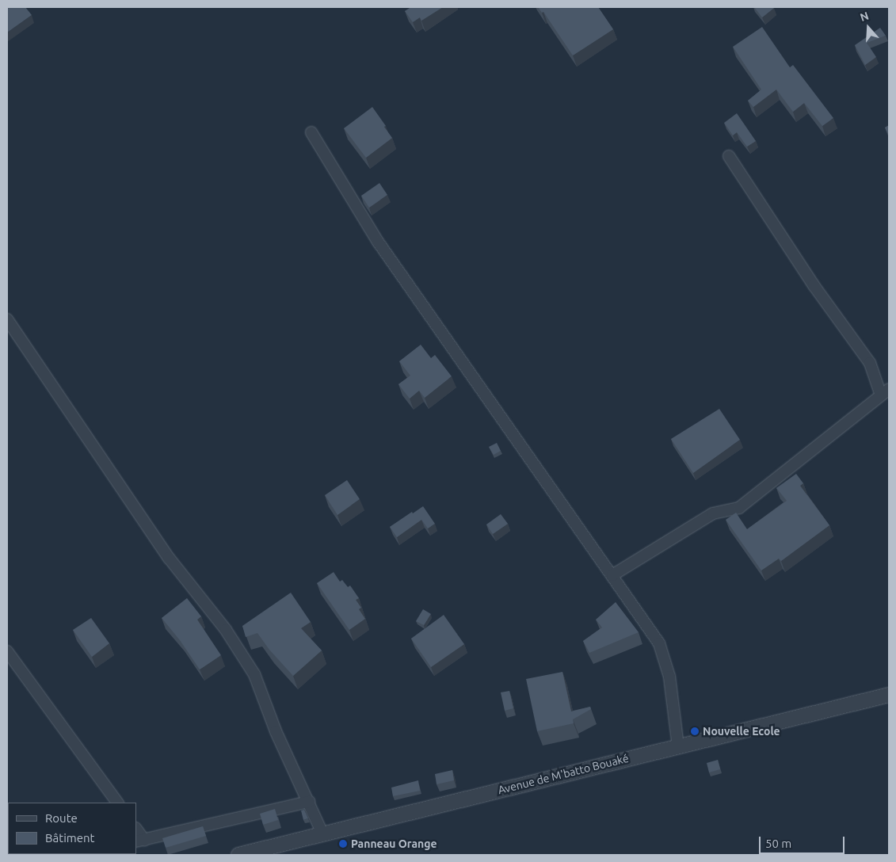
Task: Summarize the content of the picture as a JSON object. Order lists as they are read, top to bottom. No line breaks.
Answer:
{"streets":{"street":["Avenue de M'batto Bouaké"]},"places":["Nouvelle Ecole","Panneau Orange"],"legend":["Route","Bâtiment"],"scale_bar":"50 m","north":"top"}
